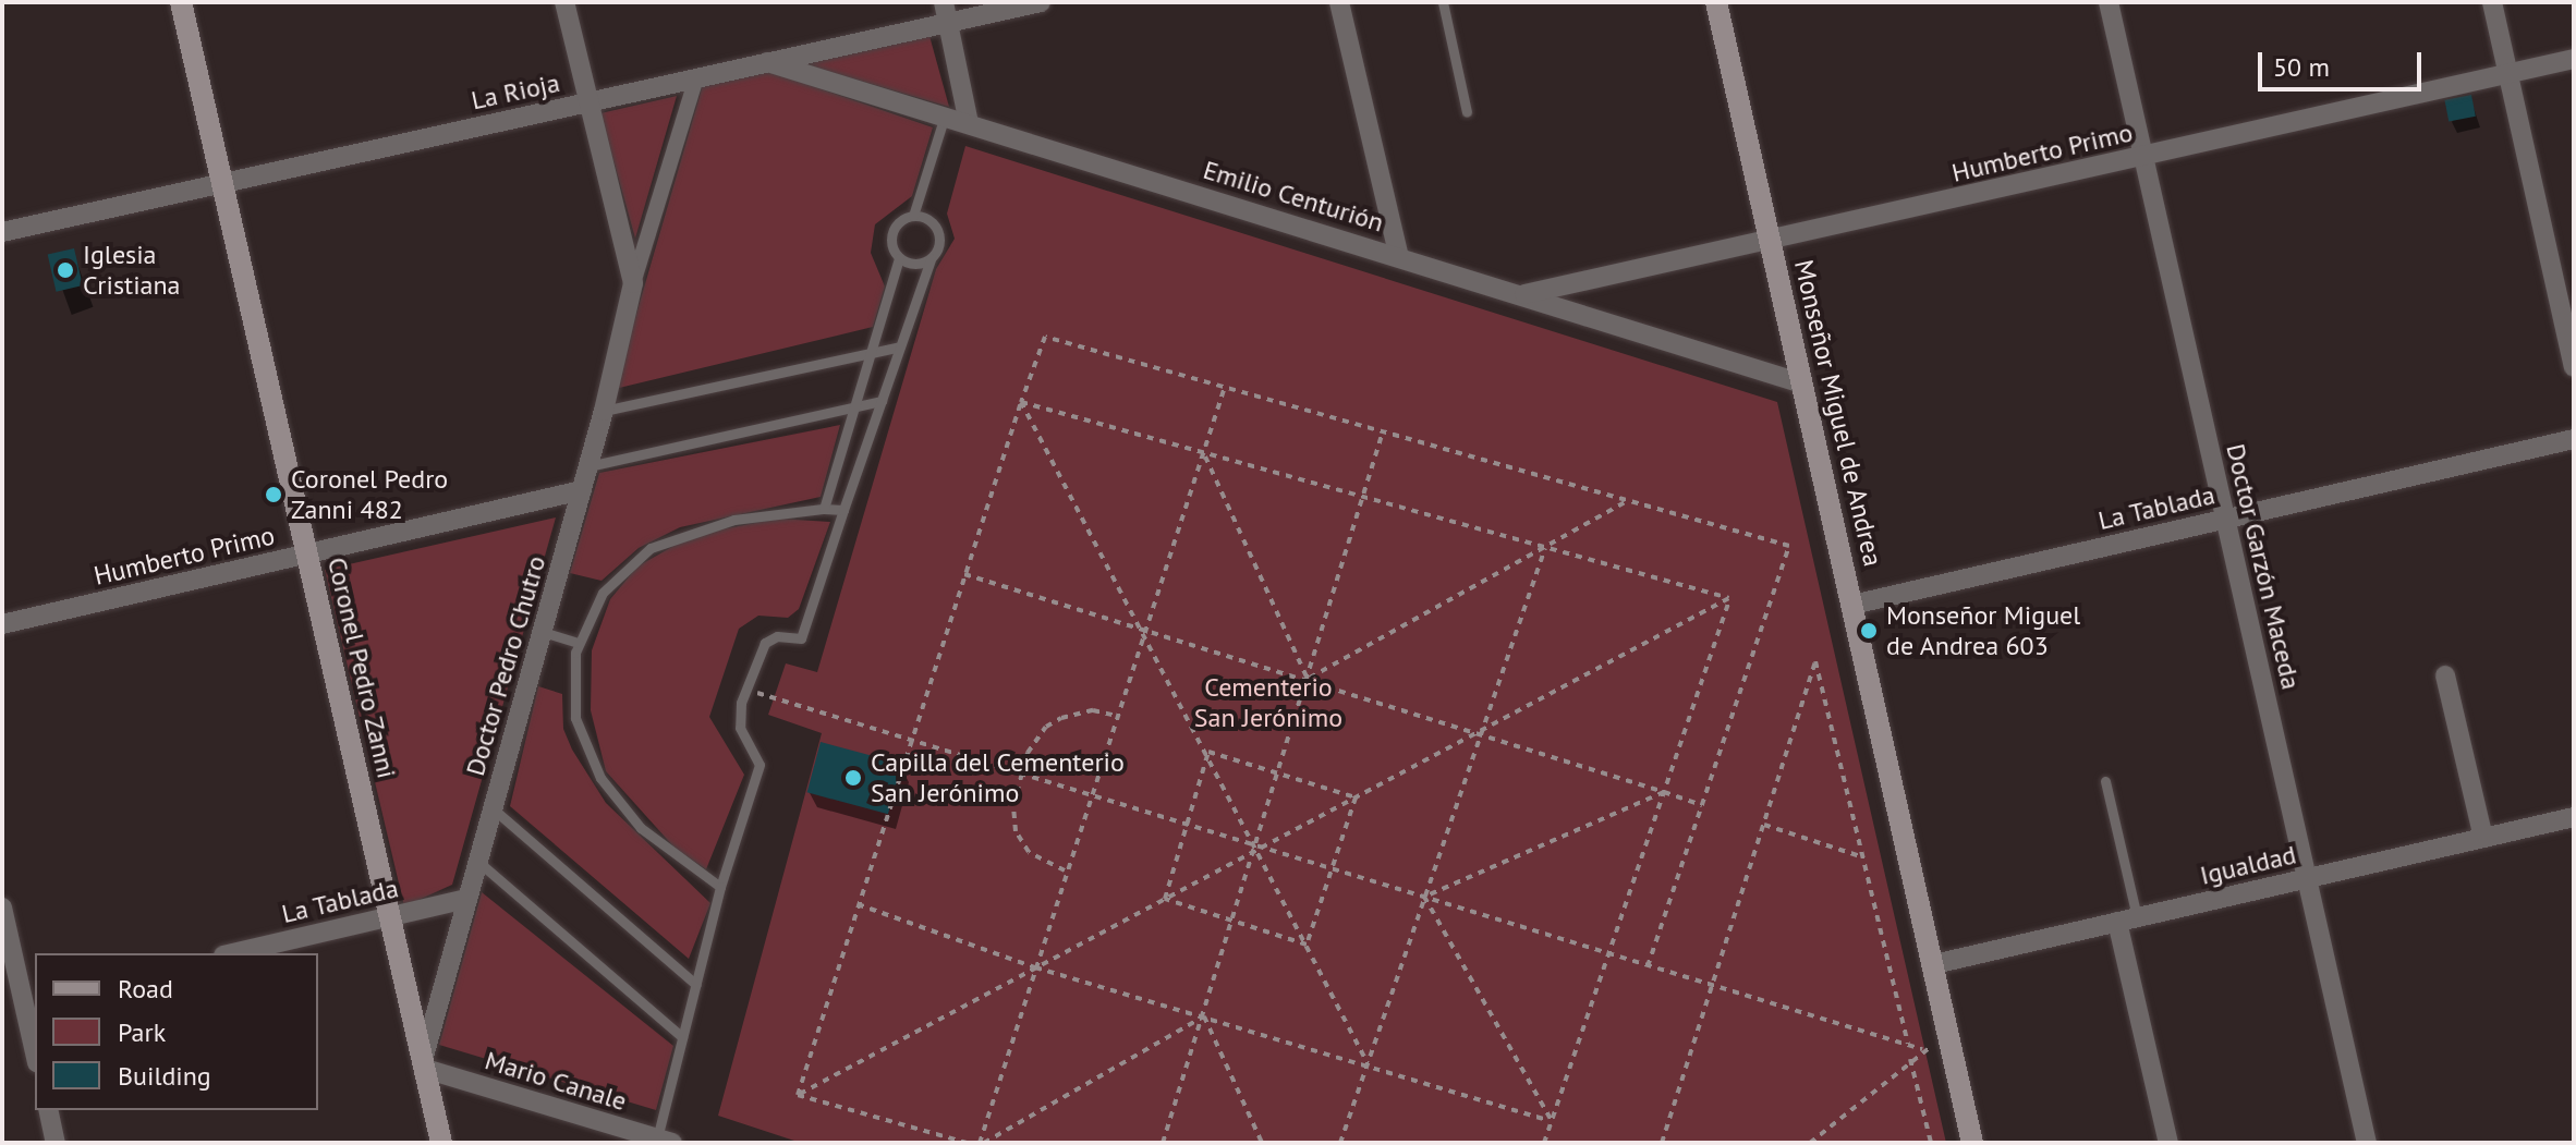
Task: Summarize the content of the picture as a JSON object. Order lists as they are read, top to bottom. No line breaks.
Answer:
{"streets":{"main road":["Monseñor Miguel de Andrea","Coronel Pedro Zanni"],"street":["La Rioja","Humberto Primo","Emilio Centurión","La Tablada","Doctor Garzón Maceda","Doctor Pedro Chutro","Igualdad","Mario Canale"]},"crossings":[["La Rioja","Emilio Centurión"],["La Rioja","Doctor Pedro Chutro"],["La Rioja","Coronel Pedro Zanni"],["Humberto Primo","Emilio Centurión"],["Humberto Primo","Monseñor Miguel de Andrea"],["Humberto Primo","Doctor Garzón Maceda"],["Humberto Primo","Doctor Pedro Chutro"],["Humberto Primo","Coronel Pedro Zanni"],["Emilio Centurión","Monseñor Miguel de Andrea"],["Monseñor Miguel de Andrea","La Tablada"],["Monseñor Miguel de Andrea","Igualdad"],["La Tablada","Doctor Garzón Maceda"],["La Tablada","Doctor Pedro Chutro"],["La Tablada","Coronel Pedro Zanni"],["Doctor Garzón Maceda","Igualdad"],["Doctor Pedro Chutro","Coronel Pedro Zanni"],["Doctor Pedro Chutro","Mario Canale"],["Coronel Pedro Zanni","Mario Canale"]],"parks":["Cementerio San Jerónimo"],"places":["Iglesia Cristiana","Coronel Pedro Zanni 482","Monseñor Miguel de Andrea 603","Capilla del Cementerio San Jerónimo"],"legend":["Road","Park","Building"],"scale_bar":"50 m"}
